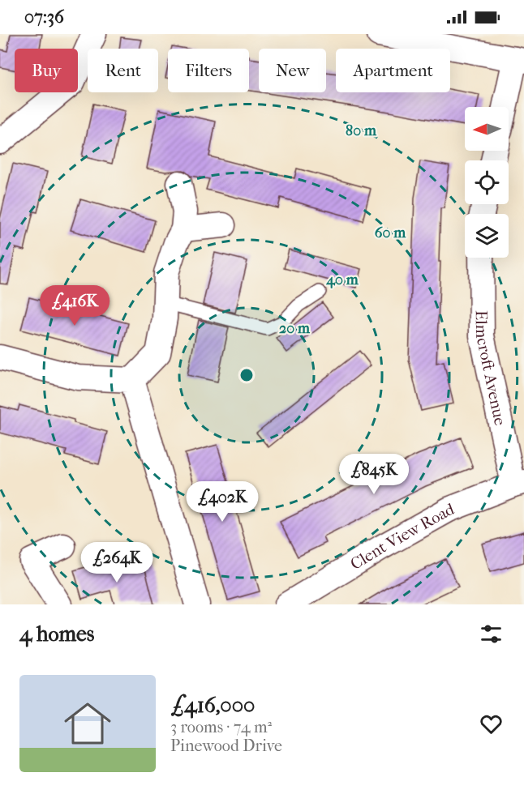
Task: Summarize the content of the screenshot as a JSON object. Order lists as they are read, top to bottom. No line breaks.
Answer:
{"streets":{"street":["Elmcroft Avenue","Clent View Road"]},"crossings":[["Elmcroft Avenue","Clent View Road"]],"north":"left","page":{"status":"07:36","chip":["Buy","Rent","Filters","New","Apartment"],"price":["£416K","£845K","£402K","£264K"],"heading":"4 homes","list":[{"name":"£416,000","note":"3 rooms · 74 m² · Pinewood Drive"}]},"rings":["80 m","60 m","40 m","20 m"]}
